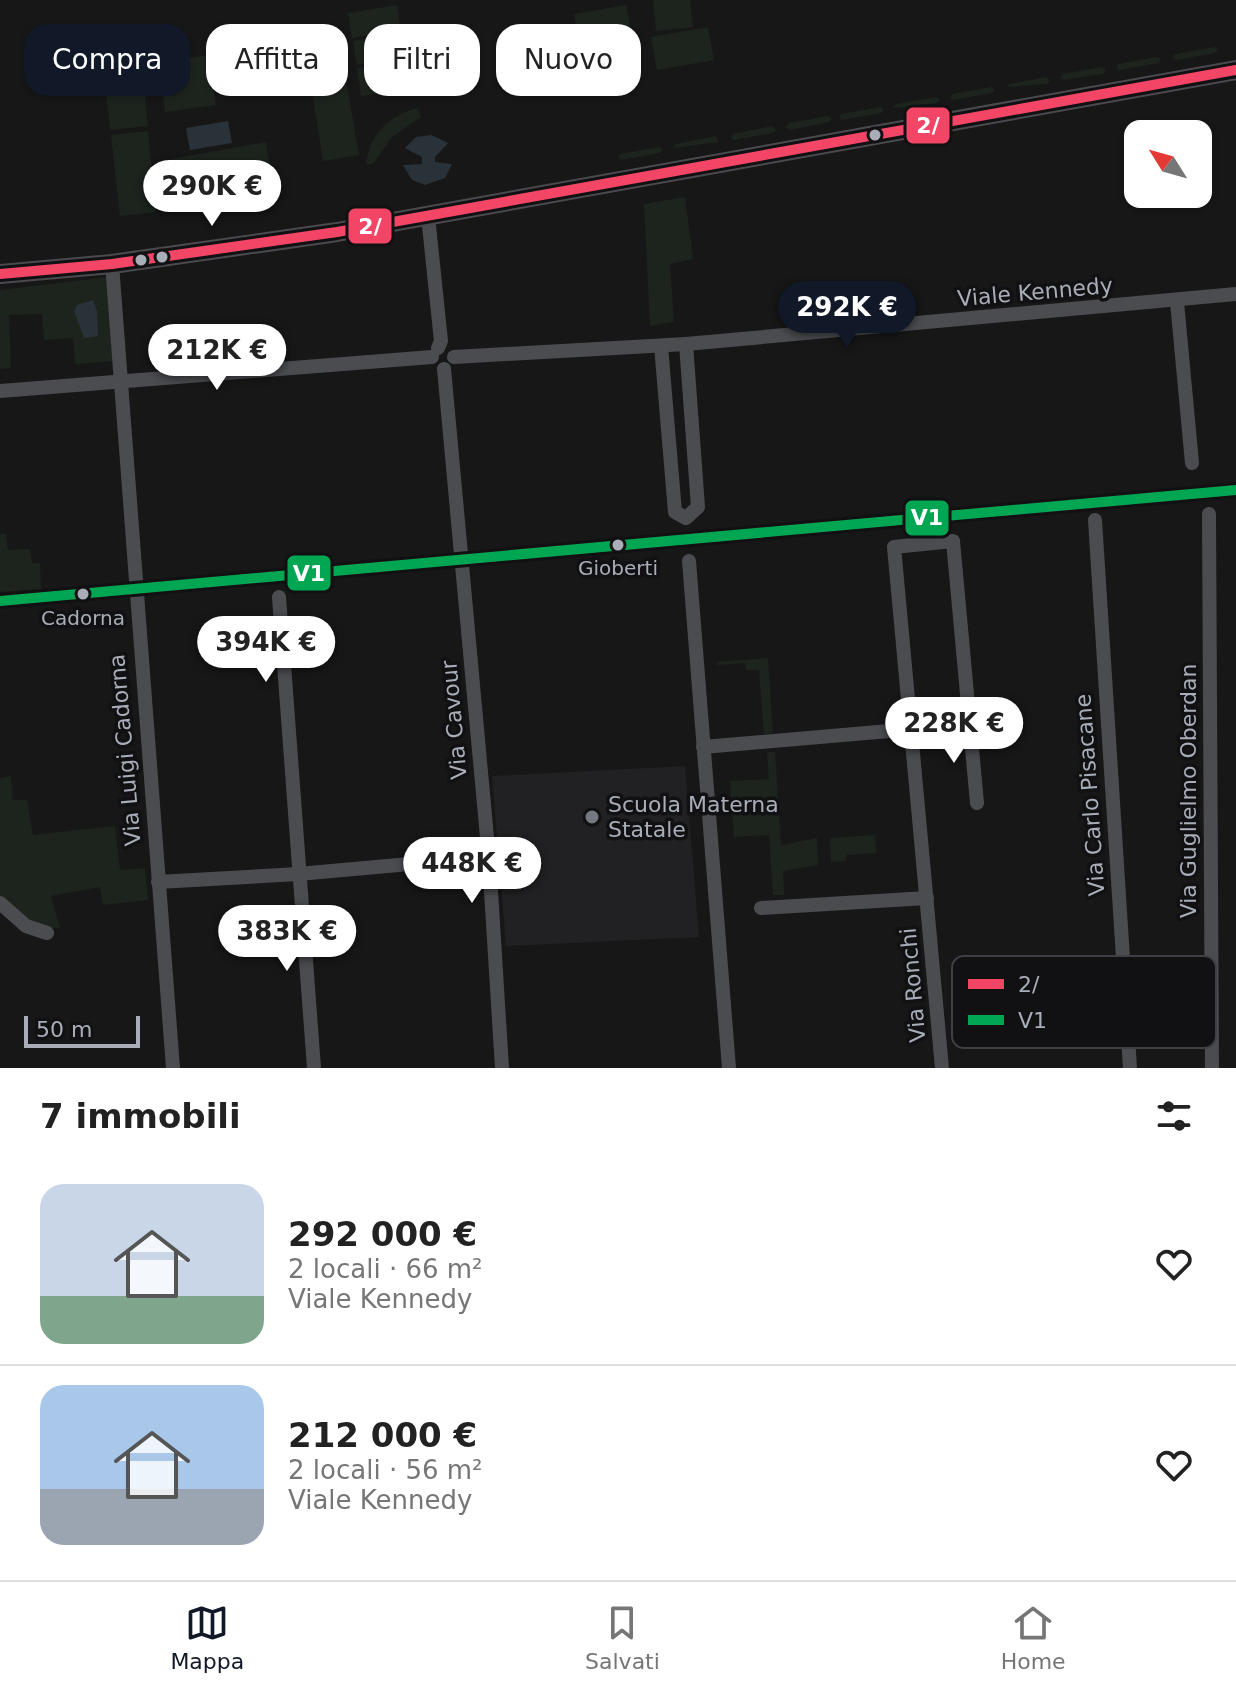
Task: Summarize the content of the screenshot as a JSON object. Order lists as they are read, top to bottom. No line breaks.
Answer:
{"streets":{"street":["Viale Kennedy","Via Cavour","Via Luigi Cadorna","Via Guglielmo Oberdan","Via Carlo Pisacane","Via Ronchi"]},"crossings":[["Viale Kennedy","Via Cavour"]],"places":["Gioberti","Cadorna","Scuola Materna Statale"],"lines":["transit line 2/","transit line V1"],"legend":["2/","V1"],"scale_bar":"50 m","north":"top left","page":{"chip":["Compra","Affitta","Filtri","Nuovo"],"price":["290K €","292K €","212K €","394K €","228K €","448K €","383K €"],"scale":"50 m","heading":"7 immobili","list":[{"name":"292 000 €","note":"2 locali · 66 m² · Viale Kennedy"},{"name":"212 000 €","note":"2 locali · 56 m² · Viale Kennedy"}],"tabs":["Mappa","Salvati","Home"]}}
